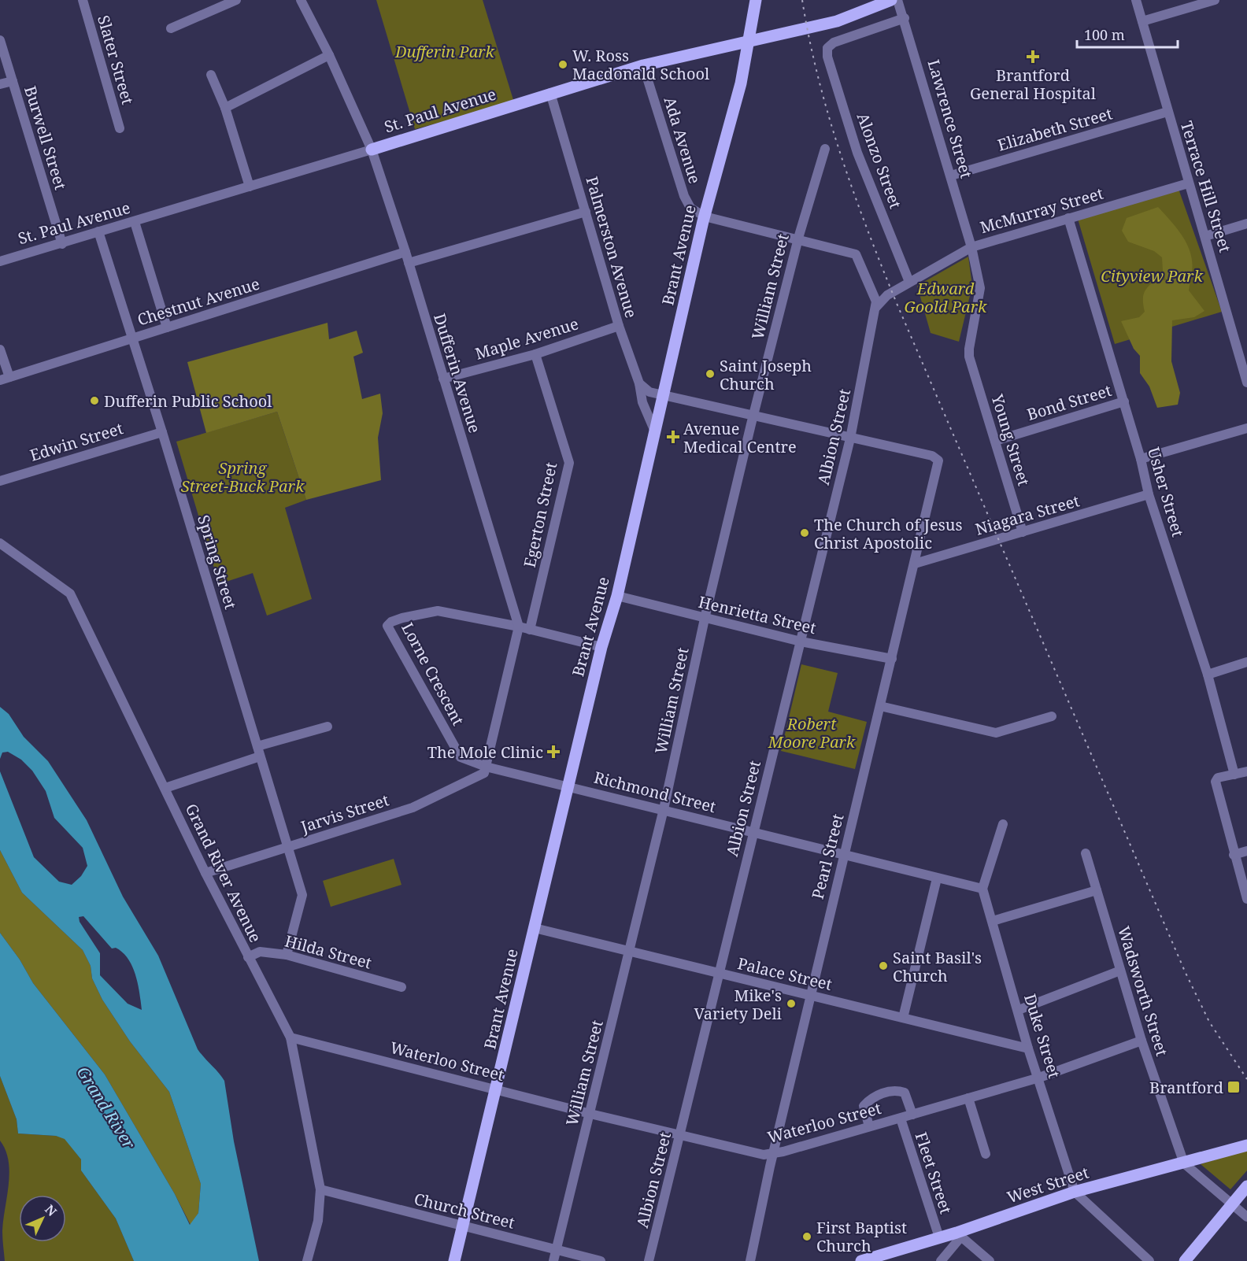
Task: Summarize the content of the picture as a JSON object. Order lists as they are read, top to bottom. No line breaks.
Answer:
{"streets":{"main road":["St. Paul Avenue","Brant Avenue","West Street"],"street":["Slater Street","Lawrence Street","Elizabeth Street","Burwell Street","Ada Avenue","Alonzo Street","Terrace Hill Street","McMurray Street","Palmerston Avenue","William Street","Chestnut Avenue","Maple Avenue","Dufferin Avenue","Bond Street","Albion Street","Young Street","Edwin Street","Usher Street","Egerton Street","Niagara Street","Spring Street","Henrietta Street","Lorne Crescent","Richmond Street","Jarvis Street","Pearl Street","Grand River Avenue","Hilda Street","Palace Street","Wadsworth Street","Duke Street","Waterloo Street","Fleet Street","Church Street"]},"crossings":[["St. Paul Avenue","Burwell Street"],["St. Paul Avenue","Ada Avenue"],["St. Paul Avenue","Palmerston Avenue"],["St. Paul Avenue","Brant Avenue"],["St. Paul Avenue","Dufferin Avenue"],["St. Paul Avenue","Spring Street"],["Lawrence Street","Elizabeth Street"],["Lawrence Street","Alonzo Street"],["Lawrence Street","McMurray Street"],["Lawrence Street","Young Street"],["Elizabeth Street","Terrace Hill Street"],["Ada Avenue","Brant Avenue"],["Alonzo Street","McMurray Street"],["Terrace Hill Street","McMurray Street"],["McMurray Street","Albion Street"],["McMurray Street","Young Street"],["McMurray Street","Usher Street"],["Palmerston Avenue","Brant Avenue"],["Palmerston Avenue","Maple Avenue"],["Brant Avenue","Henrietta Street"],["Brant Avenue","Lorne Crescent"],["Brant Avenue","Richmond Street"],["Brant Avenue","Palace Street"],["Brant Avenue","Waterloo Street"],["Brant Avenue","Church Street"],["William Street","Albion Street"],["William Street","Henrietta Street"],["William Street","Richmond Street"],["William Street","Palace Street"],["William Street","Waterloo Street"],["William Street","Church Street"],["Chestnut Avenue","Dufferin Avenue"],["Chestnut Avenue","Spring Street"],["Maple Avenue","Dufferin Avenue"],["Maple Avenue","Egerton Street"],["Dufferin Avenue","Lorne Crescent"],["Bond Street","Young Street"],["Bond Street","Usher Street"],["Albion Street","Henrietta Street"],["Albion Street","Richmond Street"],["Albion Street","Pearl Street"],["Albion Street","Palace Street"],["Albion Street","Waterloo Street"],["Young Street","Niagara Street"],["Edwin Street","Spring Street"],["Usher Street","Niagara Street"],["Egerton Street","Lorne Crescent"],["Niagara Street","Pearl Street"],["Spring Street","Jarvis Street"],["Spring Street","Hilda Street"],["Henrietta Street","Pearl Street"],["Lorne Crescent","Richmond Street"],["Lorne Crescent","Jarvis Street"],["Richmond Street","Pearl Street"],["Richmond Street","Duke Street"],["Jarvis Street","Grand River Avenue"],["Pearl Street","Palace Street"],["Pearl Street","Waterloo Street"],["Grand River Avenue","Hilda Street"],["Grand River Avenue","Waterloo Street"],["Grand River Avenue","Church Street"],["Palace Street","Duke Street"],["Wadsworth Street","Waterloo Street"],["Wadsworth Street","West Street"],["Duke Street","Waterloo Street"],["Duke Street","West Street"],["Waterloo Street","Fleet Street"],["Fleet Street","West Street"]],"water":["Grand River"],"parks":["Dufferin Park","Cityview Park","Edward Goold Park","Spring Street-Buck Park","Robert Moore Park"],"places":{"health":["Brantford General Hospital","Avenue Medical Centre","The Mole Clinic"],"other":["W. Ross Macdonald School","Saint Joseph Church","Dufferin Public School","The Church of Jesus Christ Apostolic","Saint Basil's Church","Mike's Variety Deli","First Baptist Church"],"transit":["Brantford"]},"scale_bar":"100 m","north":"top right"}
